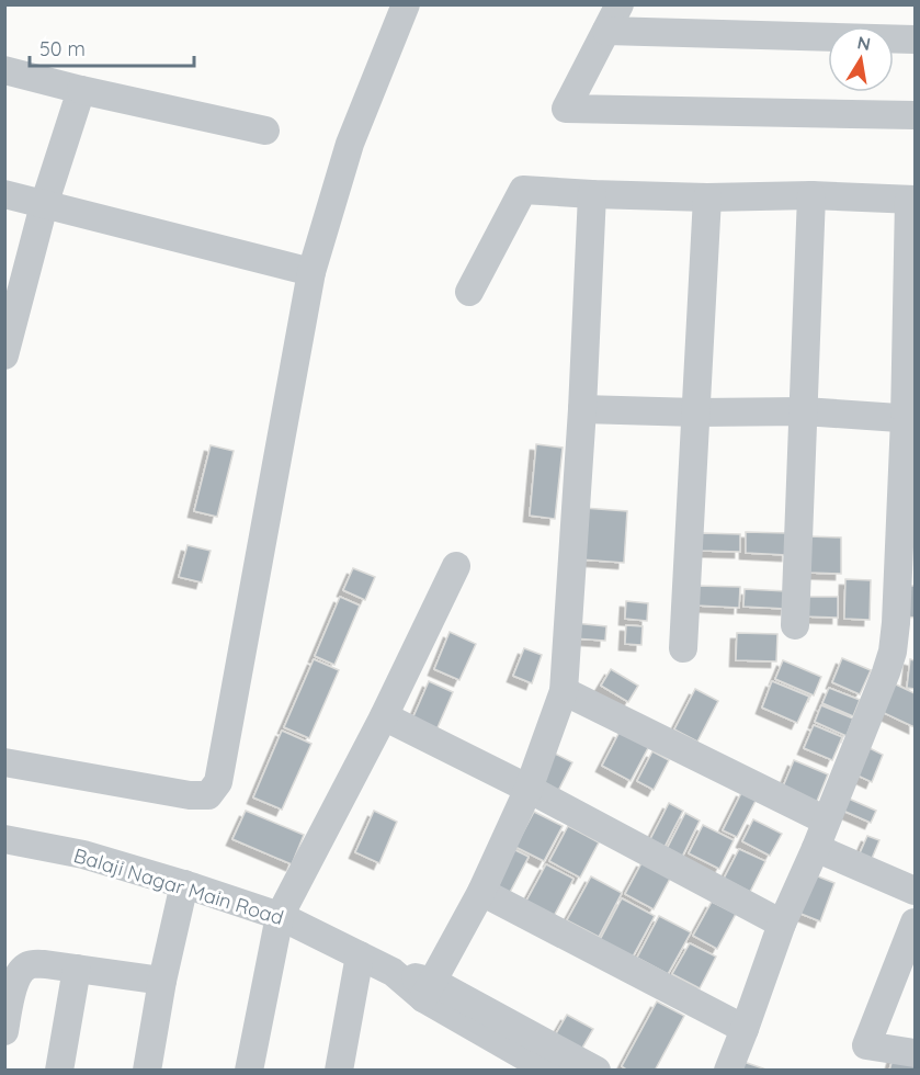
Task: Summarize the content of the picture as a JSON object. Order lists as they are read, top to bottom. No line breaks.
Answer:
{"streets":{"street":["Balaji Nagar Main Road"]},"scale_bar":"50 m","north":"top"}
